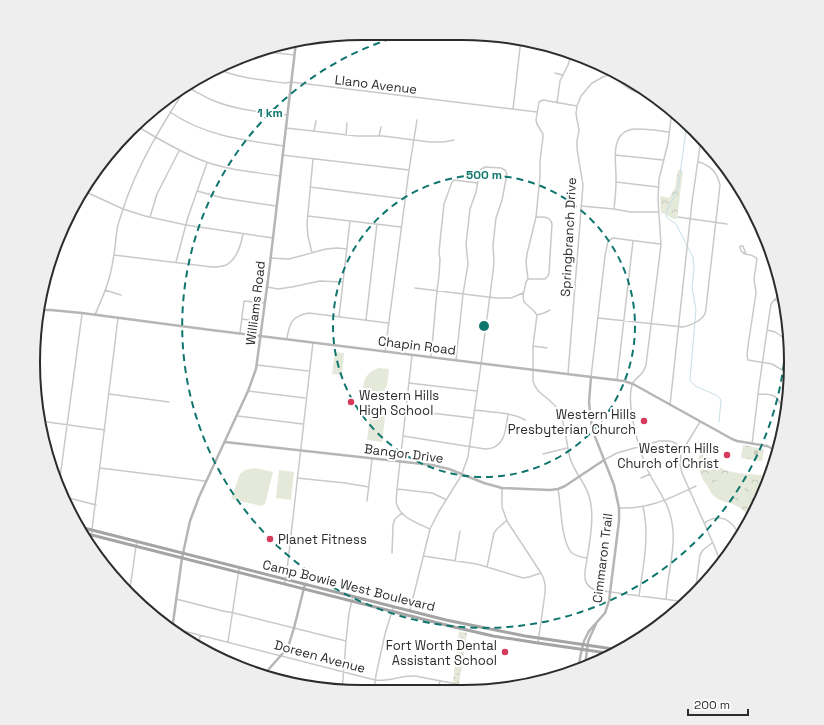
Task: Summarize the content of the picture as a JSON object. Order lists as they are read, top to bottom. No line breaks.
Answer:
{"streets":{"main road":["Camp Bowie West Boulevard"],"street":["Llano Avenue","Springbranch Drive","Williams Road","Chapin Road","Bangor Drive","Cimmaron Trail","Doreen Avenue"]},"crossings":[["Llano Avenue","Williams Road"],["Springbranch Drive","Chapin Road"],["Williams Road","Chapin Road"],["Williams Road","Bangor Drive"],["Williams Road","Camp Bowie West Boulevard"],["Chapin Road","Cimmaron Trail"],["Bangor Drive","Cimmaron Trail"],["Cimmaron Trail","Camp Bowie West Boulevard"]],"places":["Western Hills High School","Western Hills Presbyterian Church","Western Hills Church of Christ","Planet Fitness","Fort Worth Dental Assistant School"],"scale_bar":"200 m","rings":["1 km","500 m"]}
